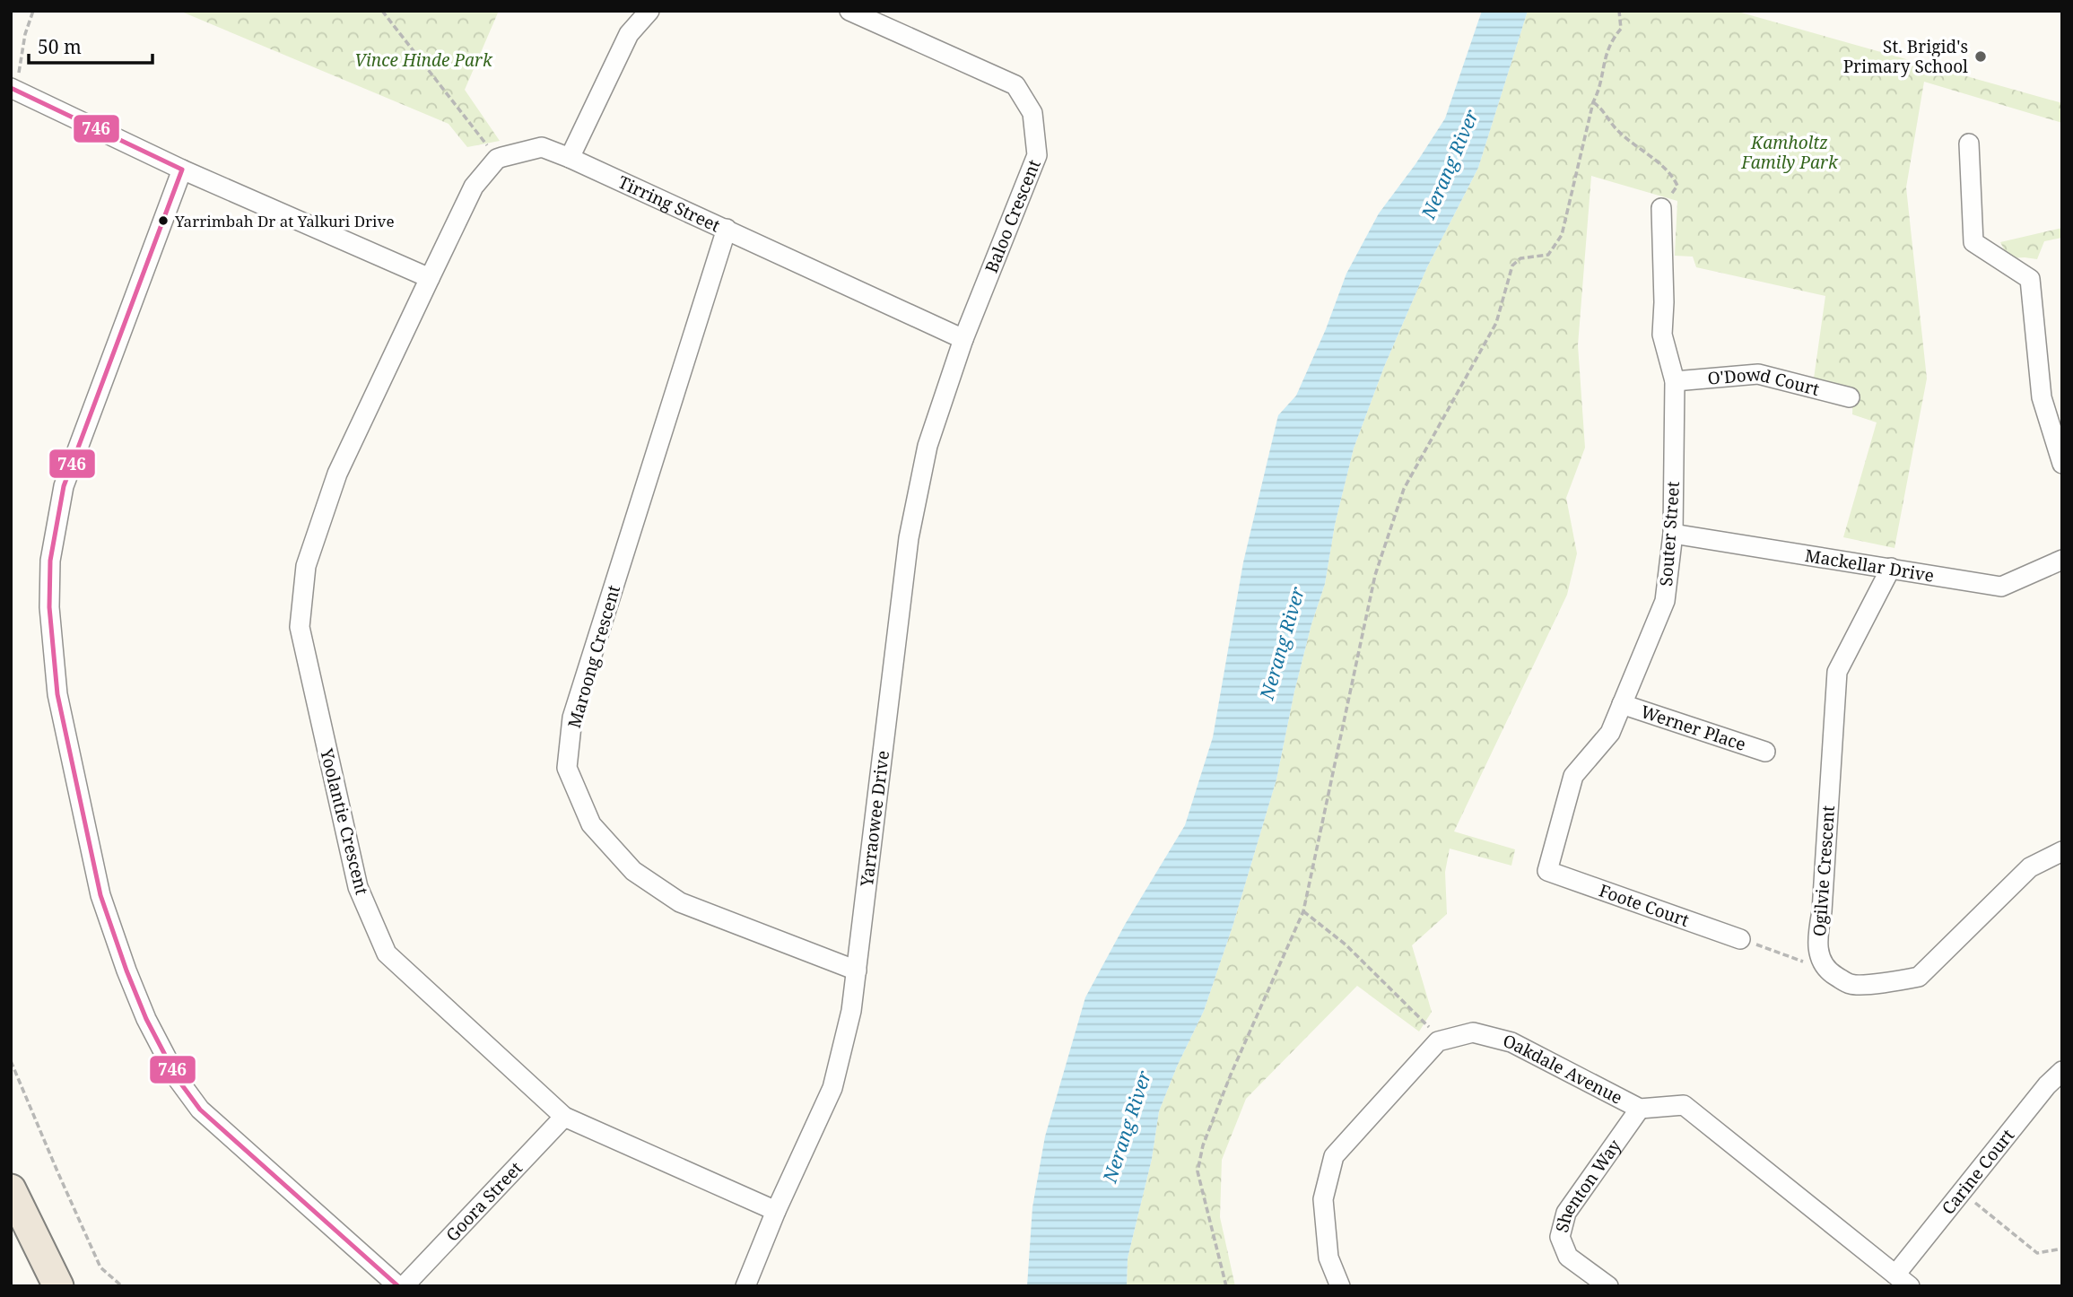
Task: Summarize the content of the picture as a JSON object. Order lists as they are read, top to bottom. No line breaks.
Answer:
{"streets":{"street":["Tirring Street","Baloo Crescent","O'Dowd Court","Souter Street","Mackellar Drive","Maroong Crescent","Werner Place","Yarraowee Drive","Yoolantie Crescent","Ogilvie Crescent","Foote Court","Oakdale Avenue","Carine Court","Shenton Way","Goora Street"]},"crossings":[["Tirring Street","Baloo Crescent"],["Tirring Street","Maroong Crescent"],["Tirring Street","Yarraowee Drive"],["Baloo Crescent","Yarraowee Drive"],["O'Dowd Court","Souter Street"],["Souter Street","Mackellar Drive"],["Souter Street","Werner Place"],["Souter Street","Foote Court"],["Mackellar Drive","Ogilvie Crescent"],["Maroong Crescent","Yarraowee Drive"],["Yarraowee Drive","Yoolantie Crescent"],["Yoolantie Crescent","Goora Street"],["Oakdale Avenue","Carine Court"],["Oakdale Avenue","Shenton Way"]],"water":["Nerang River"],"parks":["Vince Hinde Park","Kamholtz Family Park"],"places":["St. Brigid's Primary School","Yarrimbah Dr at Yalkuri Drive"],"lines":["transit line 746"],"scale_bar":"50 m"}
